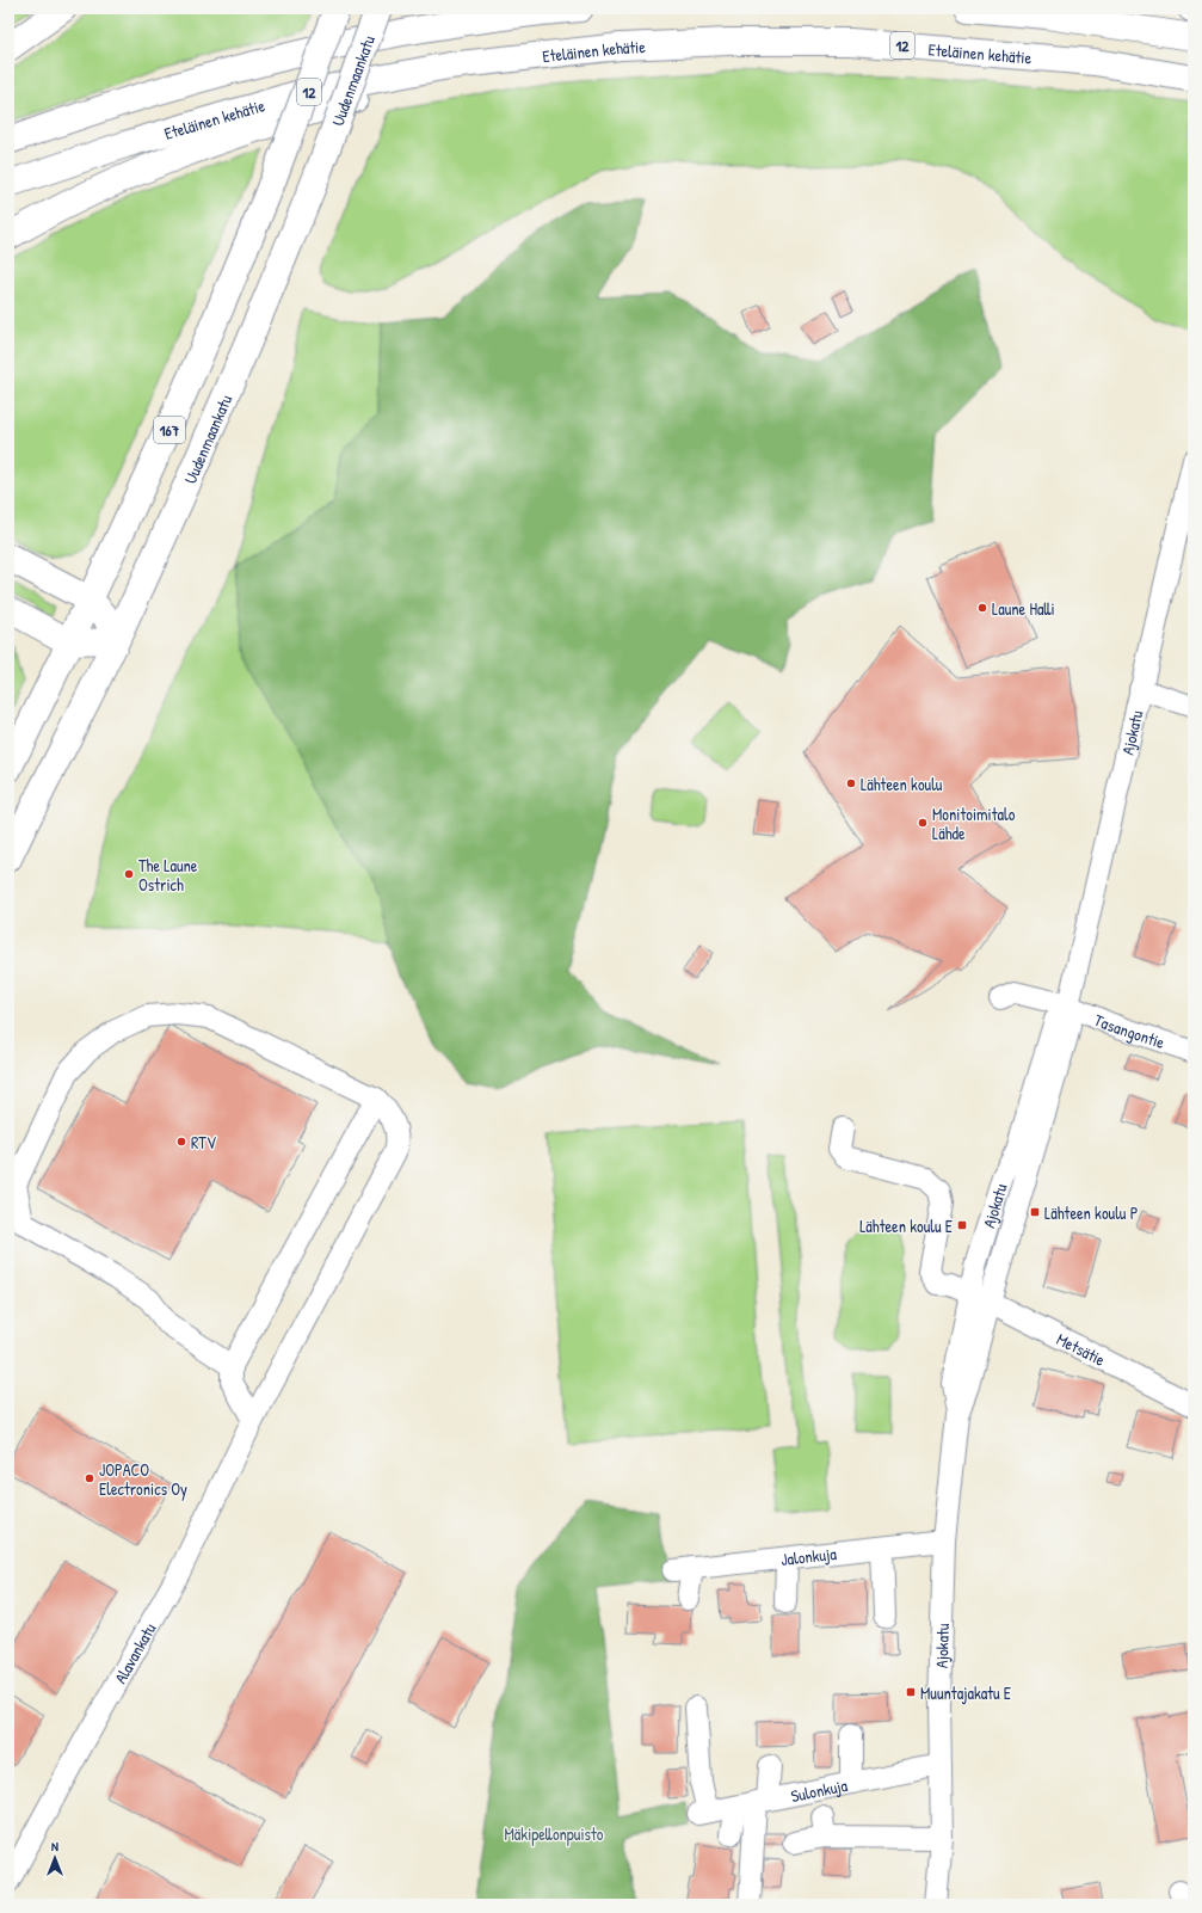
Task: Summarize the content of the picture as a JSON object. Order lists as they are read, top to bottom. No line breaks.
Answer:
{"streets":{"main road":["12","Eteläinen kehätie","Uudenmaankatu","167"],"street":["Ajokatu","Tasangontie","Metsätie","Jalonkuja","Alavankatu","Sulonkuja"]},"crossings":[["Ajokatu","Tasangontie"],["Ajokatu","Metsätie"],["Ajokatu","Jalonkuja"],["Ajokatu","Sulonkuja"]],"parks":["Mäkipellonpuisto"],"places":{"other":["Laune Halli","Lähteen koulu","Monitoimitalo Lähde","The Laune Ostrich","RTV","JOPACO Electronics Oy"],"transit":["Lähteen koulu P","Lähteen koulu E","Muuntajakatu E"]},"north":"top"}
